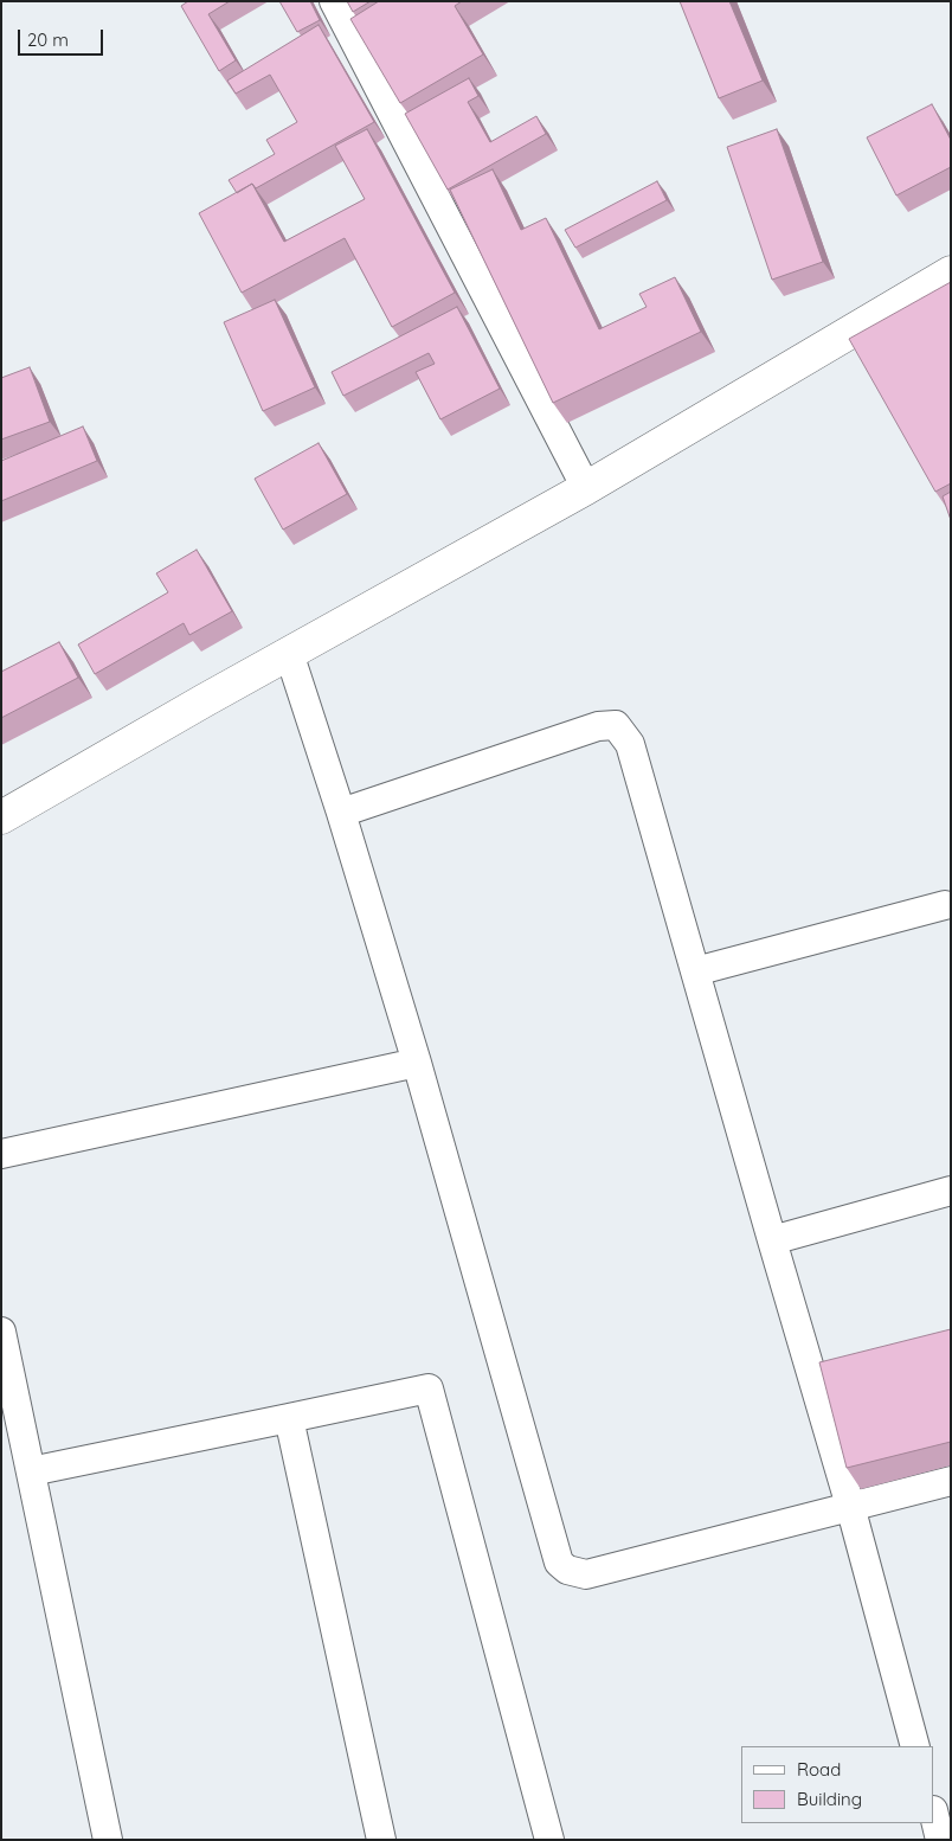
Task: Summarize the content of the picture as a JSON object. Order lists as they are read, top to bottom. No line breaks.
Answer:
{"legend":["Road","Building"],"scale_bar":"20 m"}
